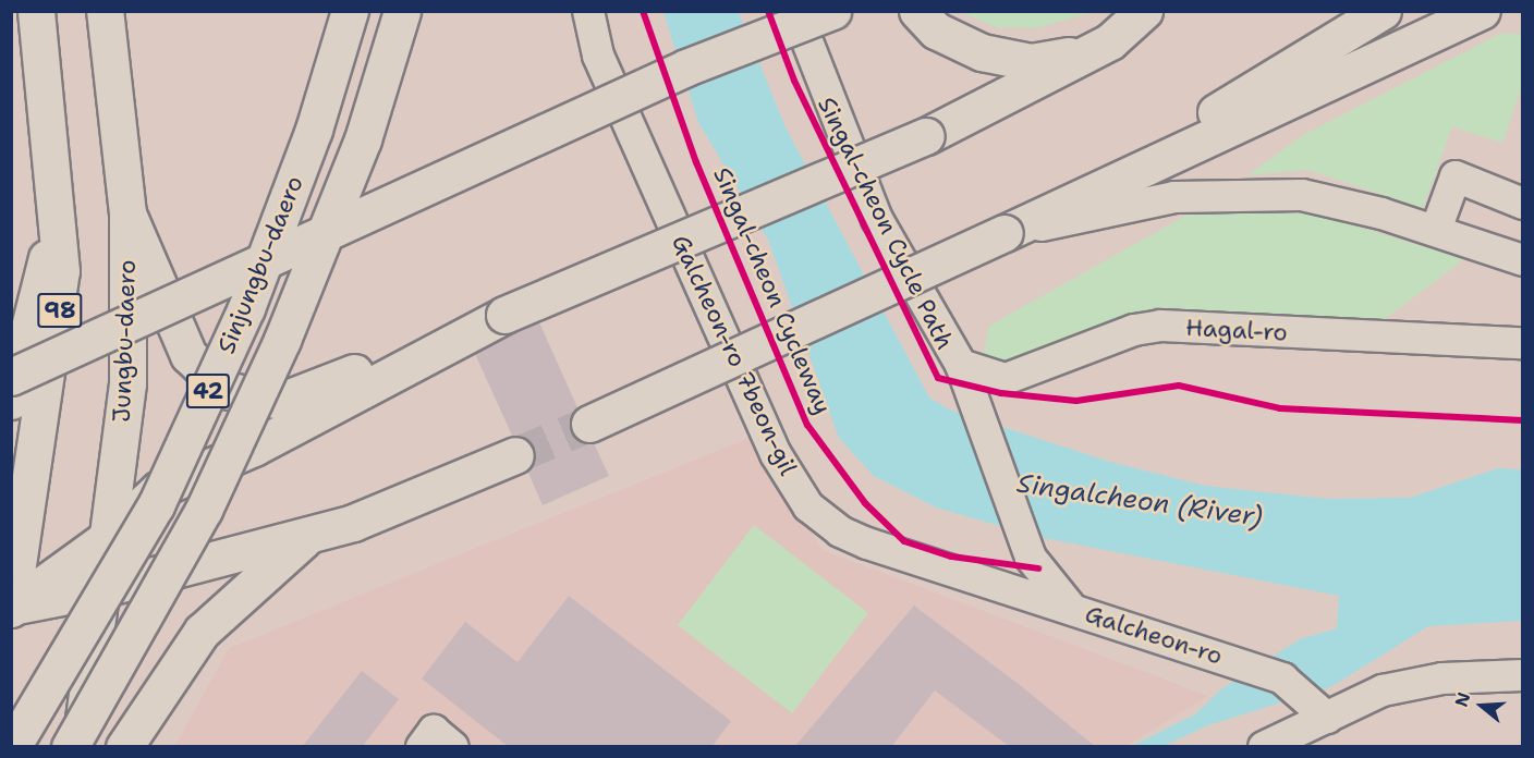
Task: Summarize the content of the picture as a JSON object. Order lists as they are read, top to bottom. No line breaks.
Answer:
{"streets":{"main road":["Sinjungbu-daero","98","Jungbu-daero","42"],"street":["Hagal-ro","Galcheon-ro 7beon-gil","Galcheon-ro"],"cycle path":["Singal-cheon Cycle Path","Singal-cheon Cycleway"]},"crossings":[["Galcheon-ro 7beon-gil","Galcheon-ro"]],"water":["Singalcheon (River)"],"north":"left"}
